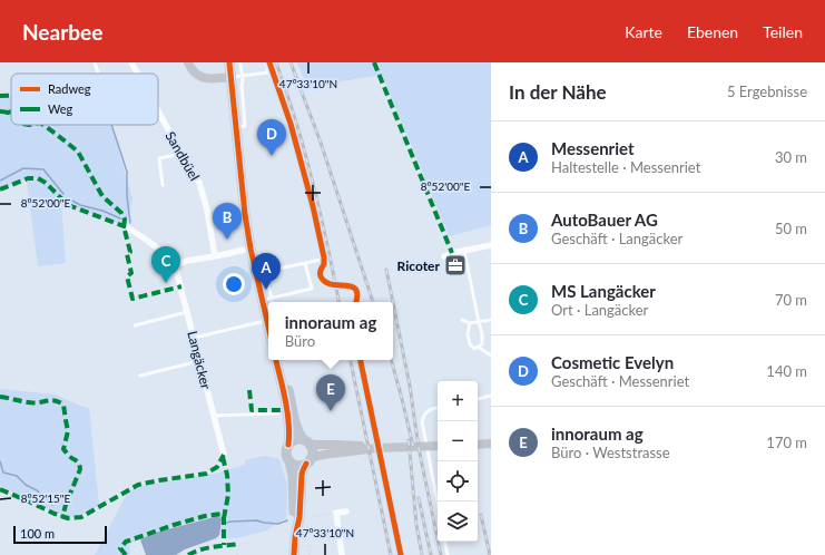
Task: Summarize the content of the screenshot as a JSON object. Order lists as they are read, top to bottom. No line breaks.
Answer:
{"streets":{"street":["Sandbüel","Langäcker"]},"places":{"office":["Ricoter"]},"legend":["Radweg","Weg"],"scale_bar":"100 m","page":{"header":"Nearbee","nav":["Karte","Ebenen","Teilen"],"heading":["In der Nähe","5 Ergebnisse"],"pins":["D","B","C","A","E"],"list":[{"mark":"A","name":"Messenriet","note":"Haltestelle · Messenriet","value":"30 m"},{"mark":"B","name":"AutoBauer AG","note":"Geschäft · Langäcker","value":"50 m"},{"mark":"C","name":"MS Langäcker","note":"Ort · Langäcker","value":"70 m"},{"mark":"D","name":"Cosmetic Evelyn","note":"Geschäft · Messenriet","value":"140 m"},{"mark":"E","name":"innoraum ag","note":"Büro · Weststrasse","value":"170 m"}],"popup":["innoraum ag","Büro"],"map_buttons":["+","−"],"scale":"100 m"},"coordinates":["47°33'10\"N","8°52'00\"E","8°52'15\"E"]}
